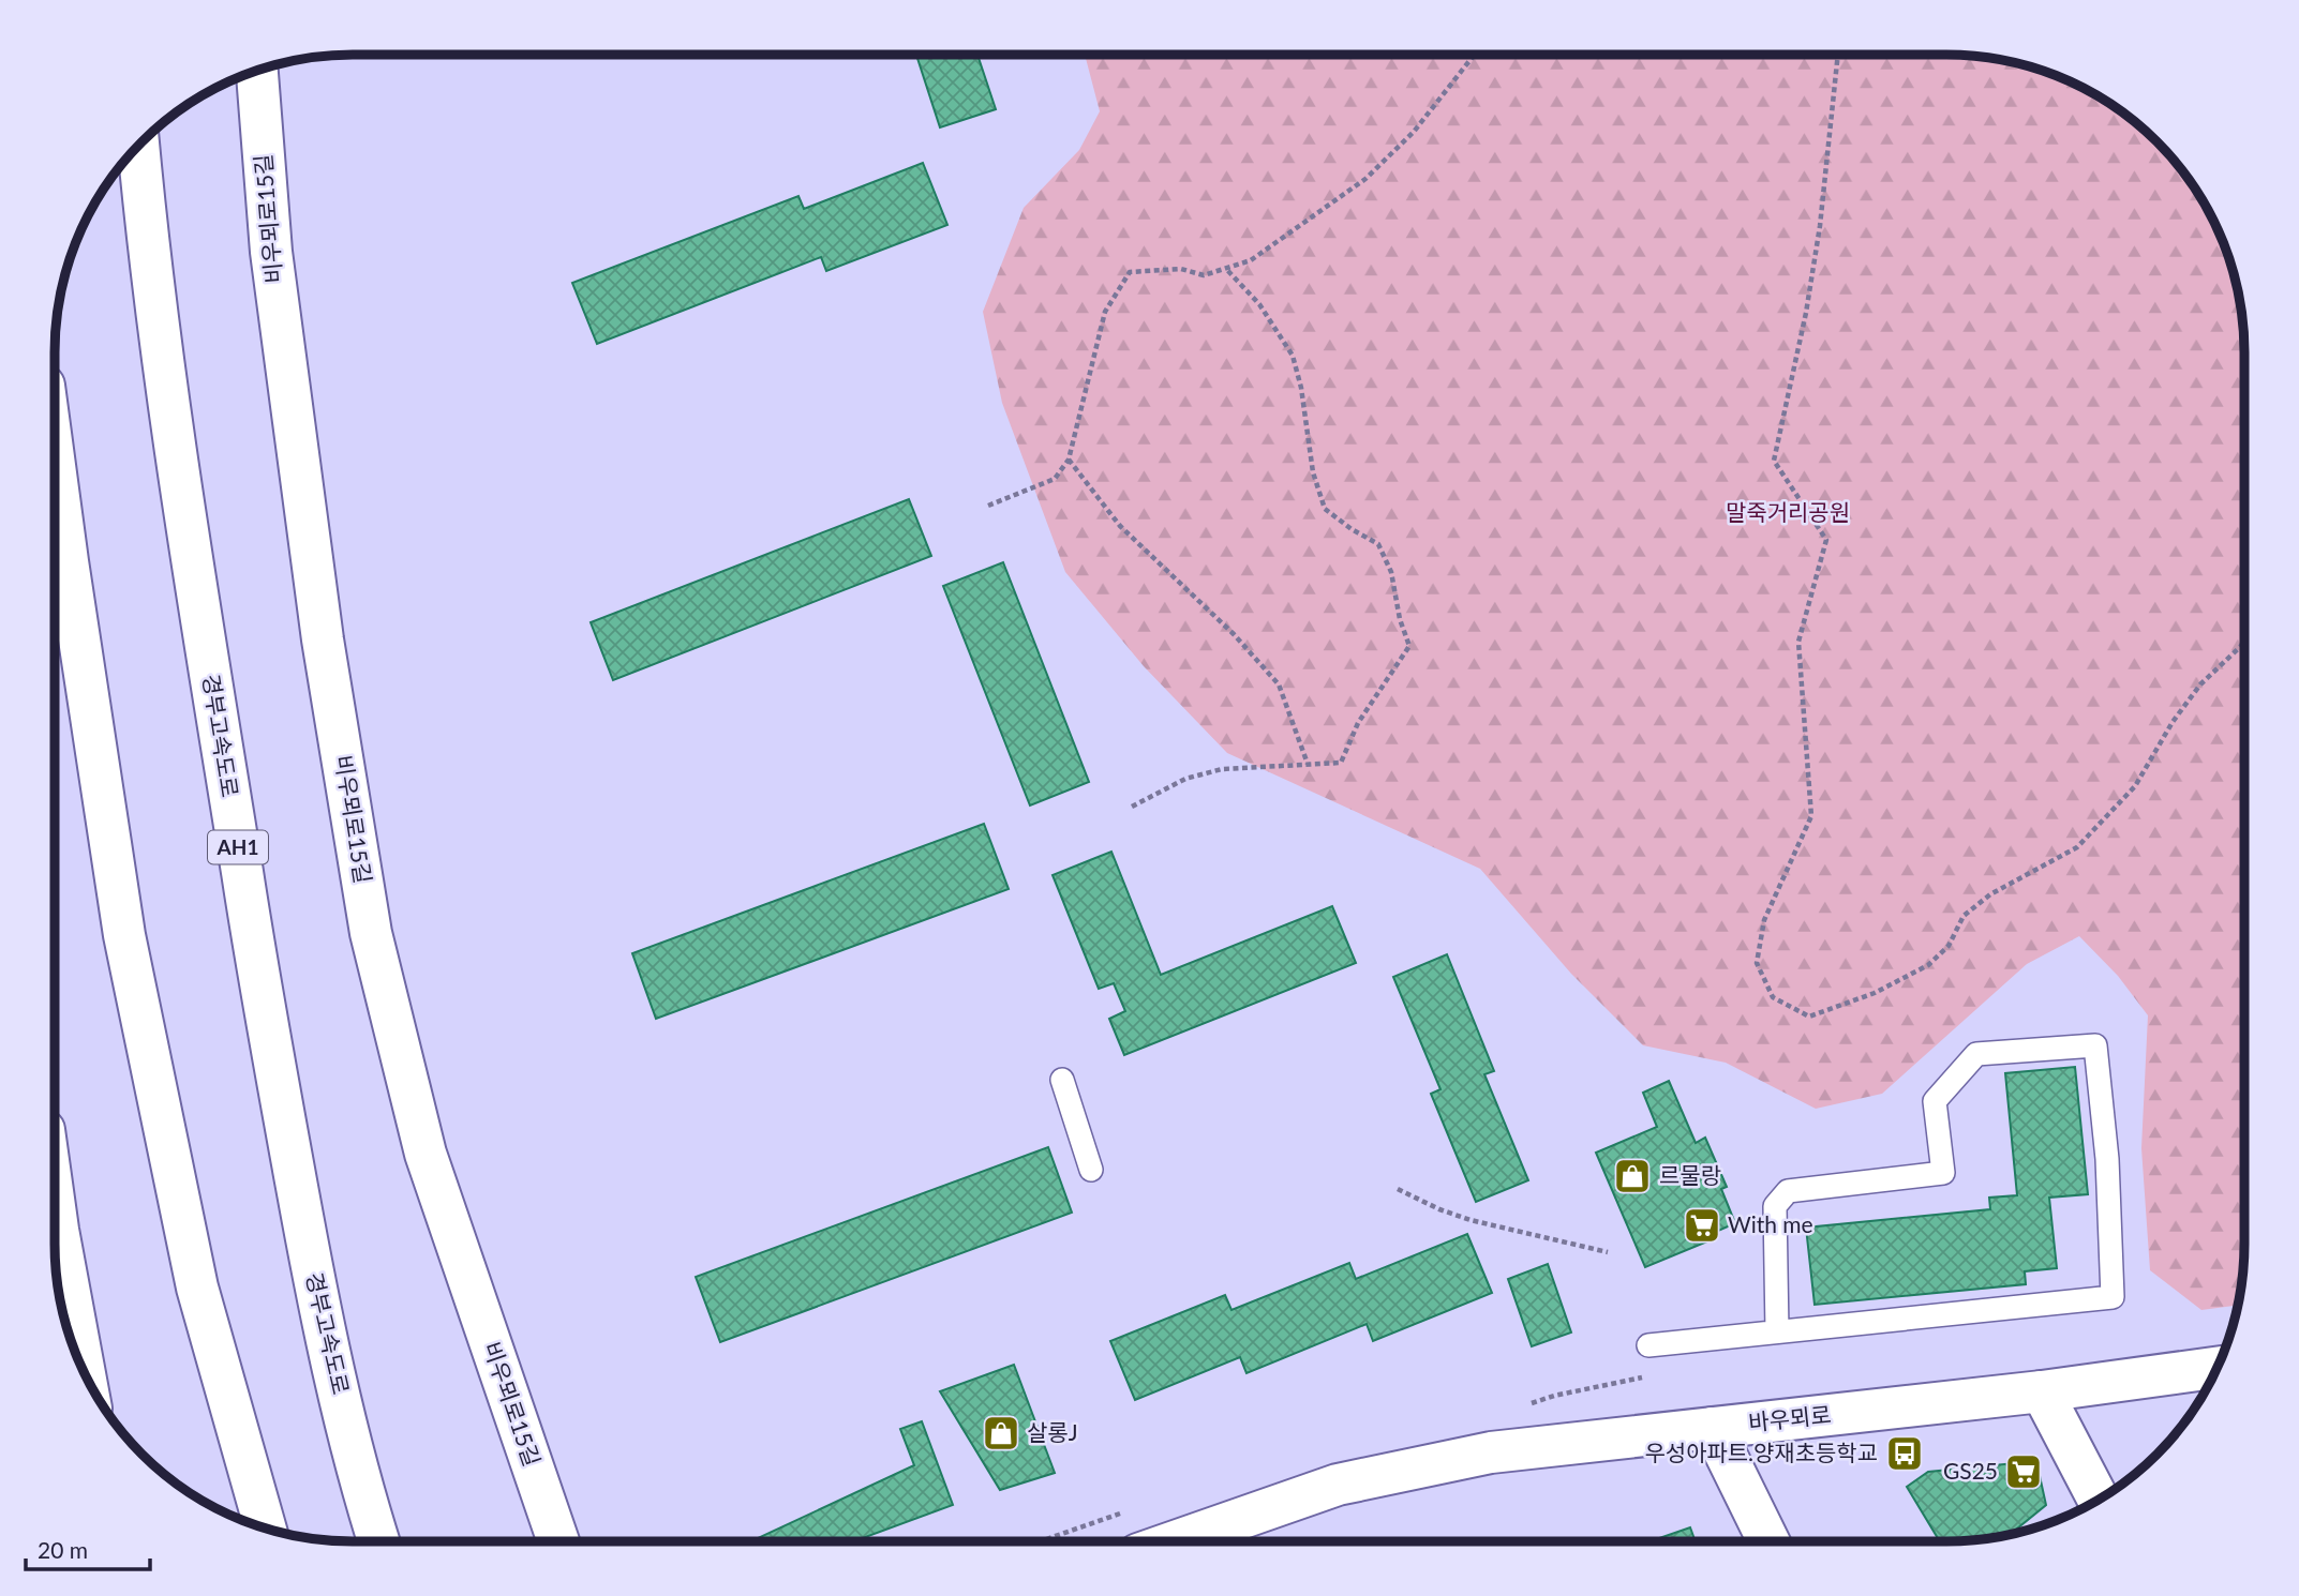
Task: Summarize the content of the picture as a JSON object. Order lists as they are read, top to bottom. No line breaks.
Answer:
{"streets":{"main road":["비우뫼로15길","경부고속도로","AH1","바우뫼로"]},"parks":["말죽거리공원"],"places":{"shop":["르물랑","살롱J"],"supermarket":["With me","GS25"],"bus stop":["우성아파트.양재초등학교"]},"scale_bar":"20 m"}
